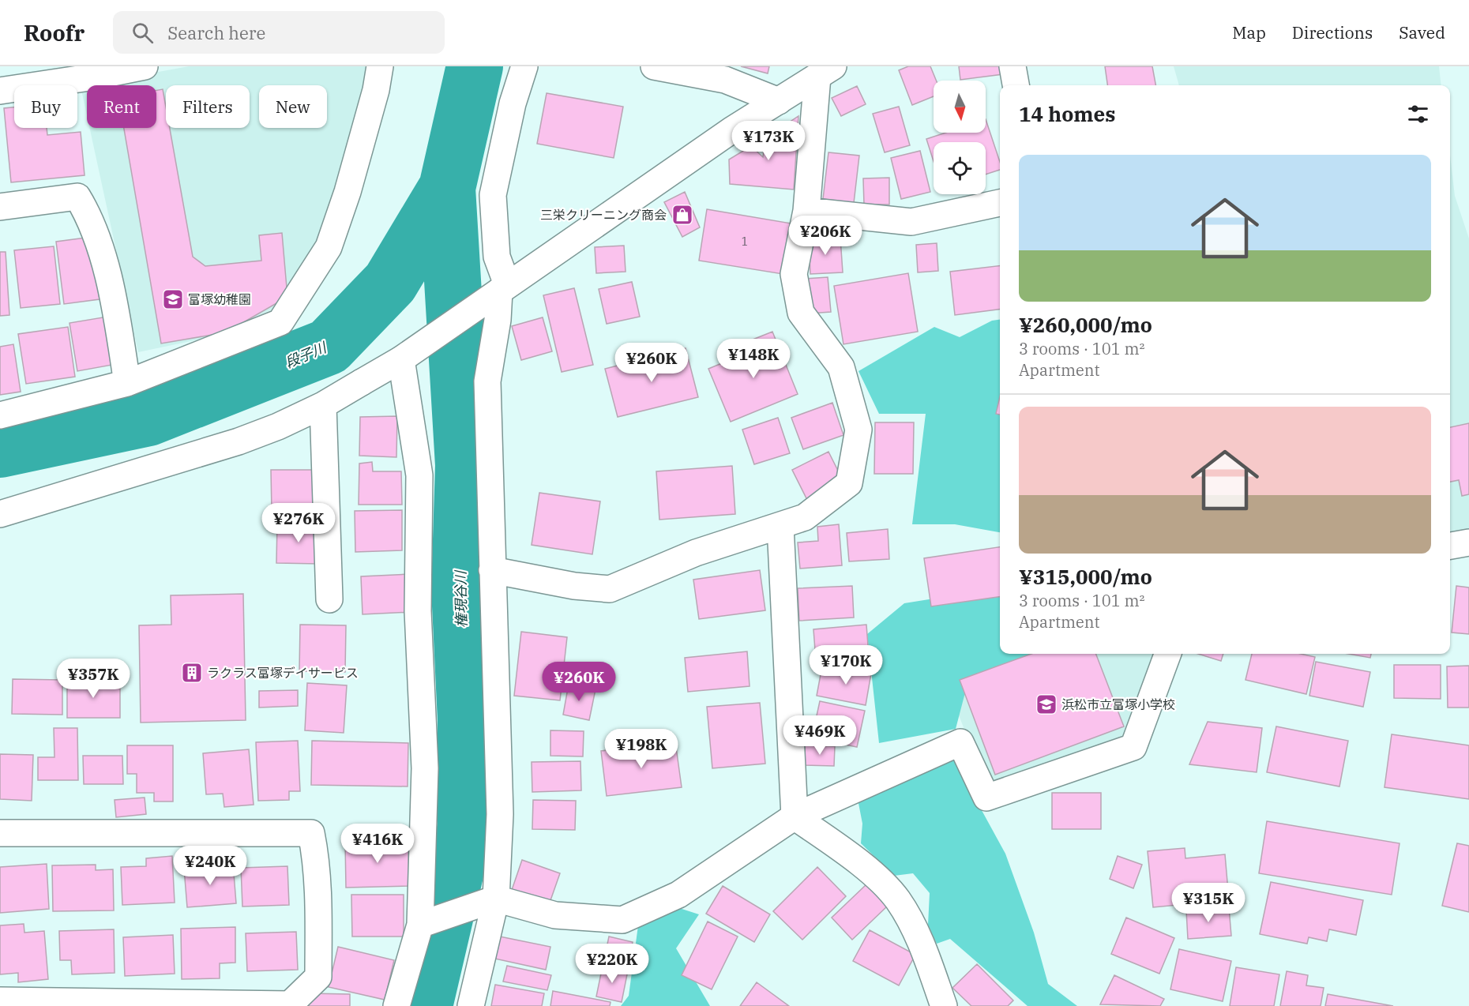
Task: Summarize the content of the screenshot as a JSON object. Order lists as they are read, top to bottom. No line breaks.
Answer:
{"water":["段子川","権現谷川"],"places":{"shop":["三栄クリーニング商会"],"school or university":["富塚幼稚園","浜松市立富塚小学校"],"building":["ラクラス富塚デイサービス"]},"house_numbers":["1"],"north":"bottom","page":{"header":"Roofr","search":"Search here","nav":["Map","Directions","Saved"],"chip":["Buy","Rent","Filters","New"],"heading":"14 homes","price":["¥173K","¥206K","¥148K","¥260K","¥276K","¥170K","¥357K","¥260K","¥469K","¥198K","¥416K","¥240K","¥315K","¥220K"],"list":[{"name":"¥260,000/mo","note":"3 rooms · 101 m² · Apartment"},{"name":"¥315,000/mo","note":"3 rooms · 101 m² · Apartment"}]}}
